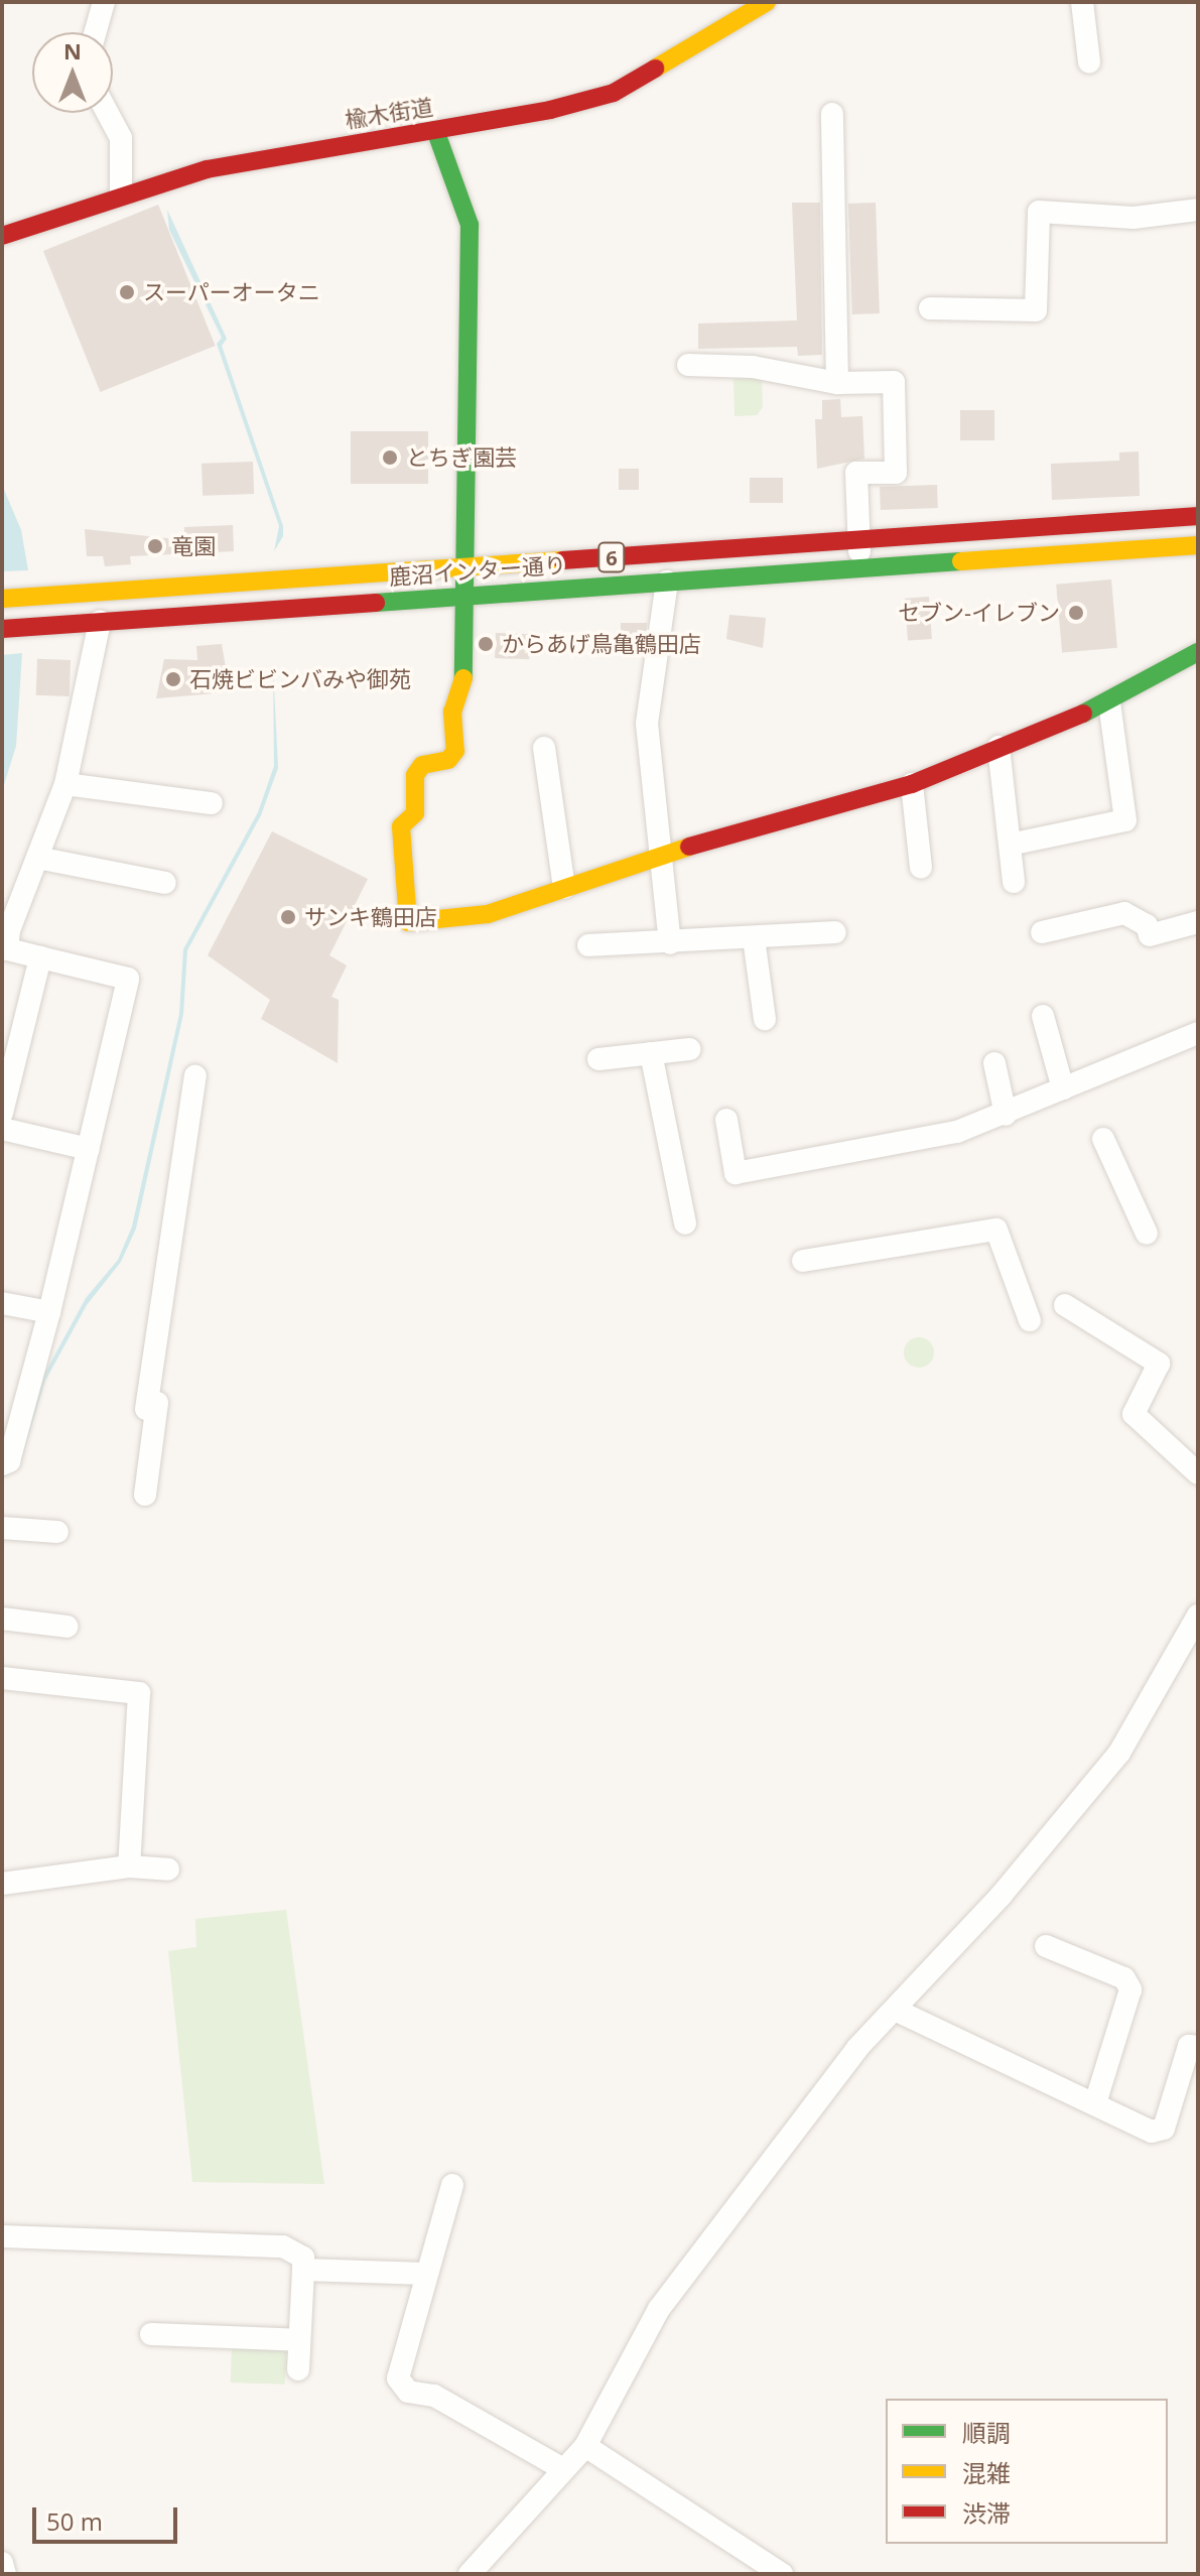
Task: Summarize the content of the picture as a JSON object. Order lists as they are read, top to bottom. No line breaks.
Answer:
{"streets":{"street":["楡木街道","6","鹿沼インター通り"]},"places":["スーパーオータニ","とちぎ園芸","竜園","セブン-イレブン","からあげ鳥亀鶴田店","石焼ビビンバみや御苑","サンキ鶴田店"],"legend":["順調","混雑","渋滞"],"scale_bar":"50 m","north":"top"}
